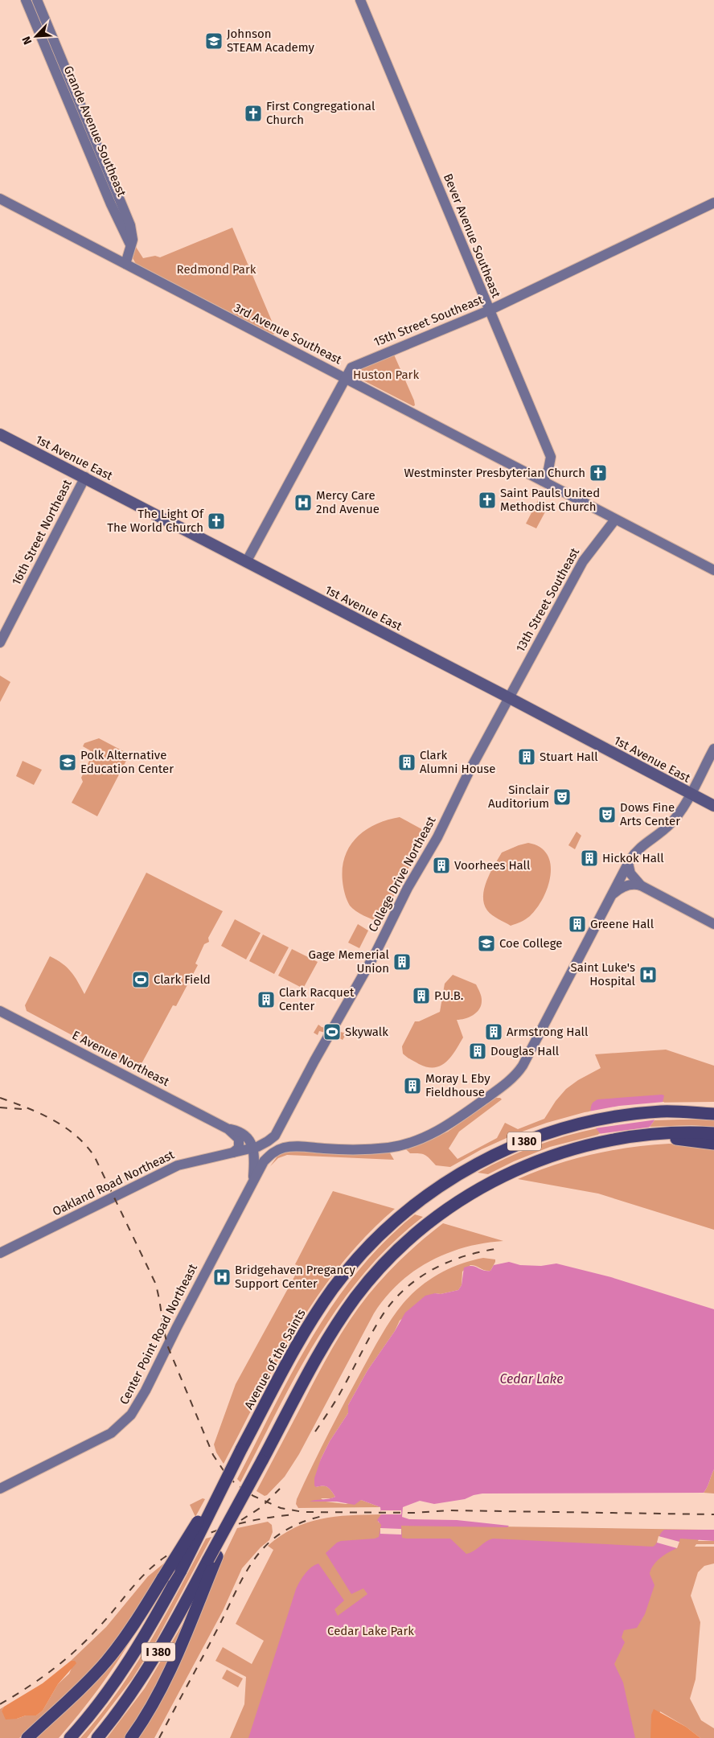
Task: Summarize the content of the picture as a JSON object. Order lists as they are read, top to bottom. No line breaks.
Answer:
{"streets":{"highway":["I 380","Avenue of the Saints"],"main road":["Grande Avenue Southeast","Bever Avenue Southeast","15th Street Southeast","3rd Avenue Southeast","1st Avenue East","16th Street Northeast","13th Street Southeast","College Drive Northeast","E Avenue Northeast","Oakland Road Northeast","Center Point Road Northeast"]},"crossings":[["Grande Avenue Southeast","3rd Avenue Southeast"],["Bever Avenue Southeast","15th Street Southeast"],["Bever Avenue Southeast","3rd Avenue Southeast"],["15th Street Southeast","3rd Avenue Southeast"],["15th Street Southeast","1st Avenue East"],["3rd Avenue Southeast","13th Street Southeast"],["1st Avenue East","16th Street Northeast"],["1st Avenue East","13th Street Southeast"],["1st Avenue East","College Drive Northeast"],["1st Avenue East","Center Point Road Northeast"],["13th Street Southeast","College Drive Northeast"],["College Drive Northeast","Oakland Road Northeast"],["E Avenue Northeast","Oakland Road Northeast"]],"water":["Cedar Lake"],"parks":["Redmond Park","Huston Park","Cedar Lake Park"],"places":{"school or university":["Johnson STEAM Academy","Polk Alternative Education Center","Coe College"],"church":["First Congregational Church","Westminster Presbyterian Church","Saint Pauls United Methodist Church","The Light Of The World Church"],"hospital":["Mercy Care 2nd Avenue","Saint Luke's Hospital","Bridgehaven Pregancy Support Center"],"building":["Stuart Hall","Clark Alumni House","Hickok Hall","Voorhees Hall","Greene Hall","Gage Memerial Union","P.U.B.","Clark Racquet Center","Armstrong Hall","Douglas Hall","Moray L Eby Fieldhouse"],"theatre":["Sinclair Auditorium","Dows Fine Arts Center"],"sports":["Clark Field","Skywalk"]},"north":"bottom left"}
